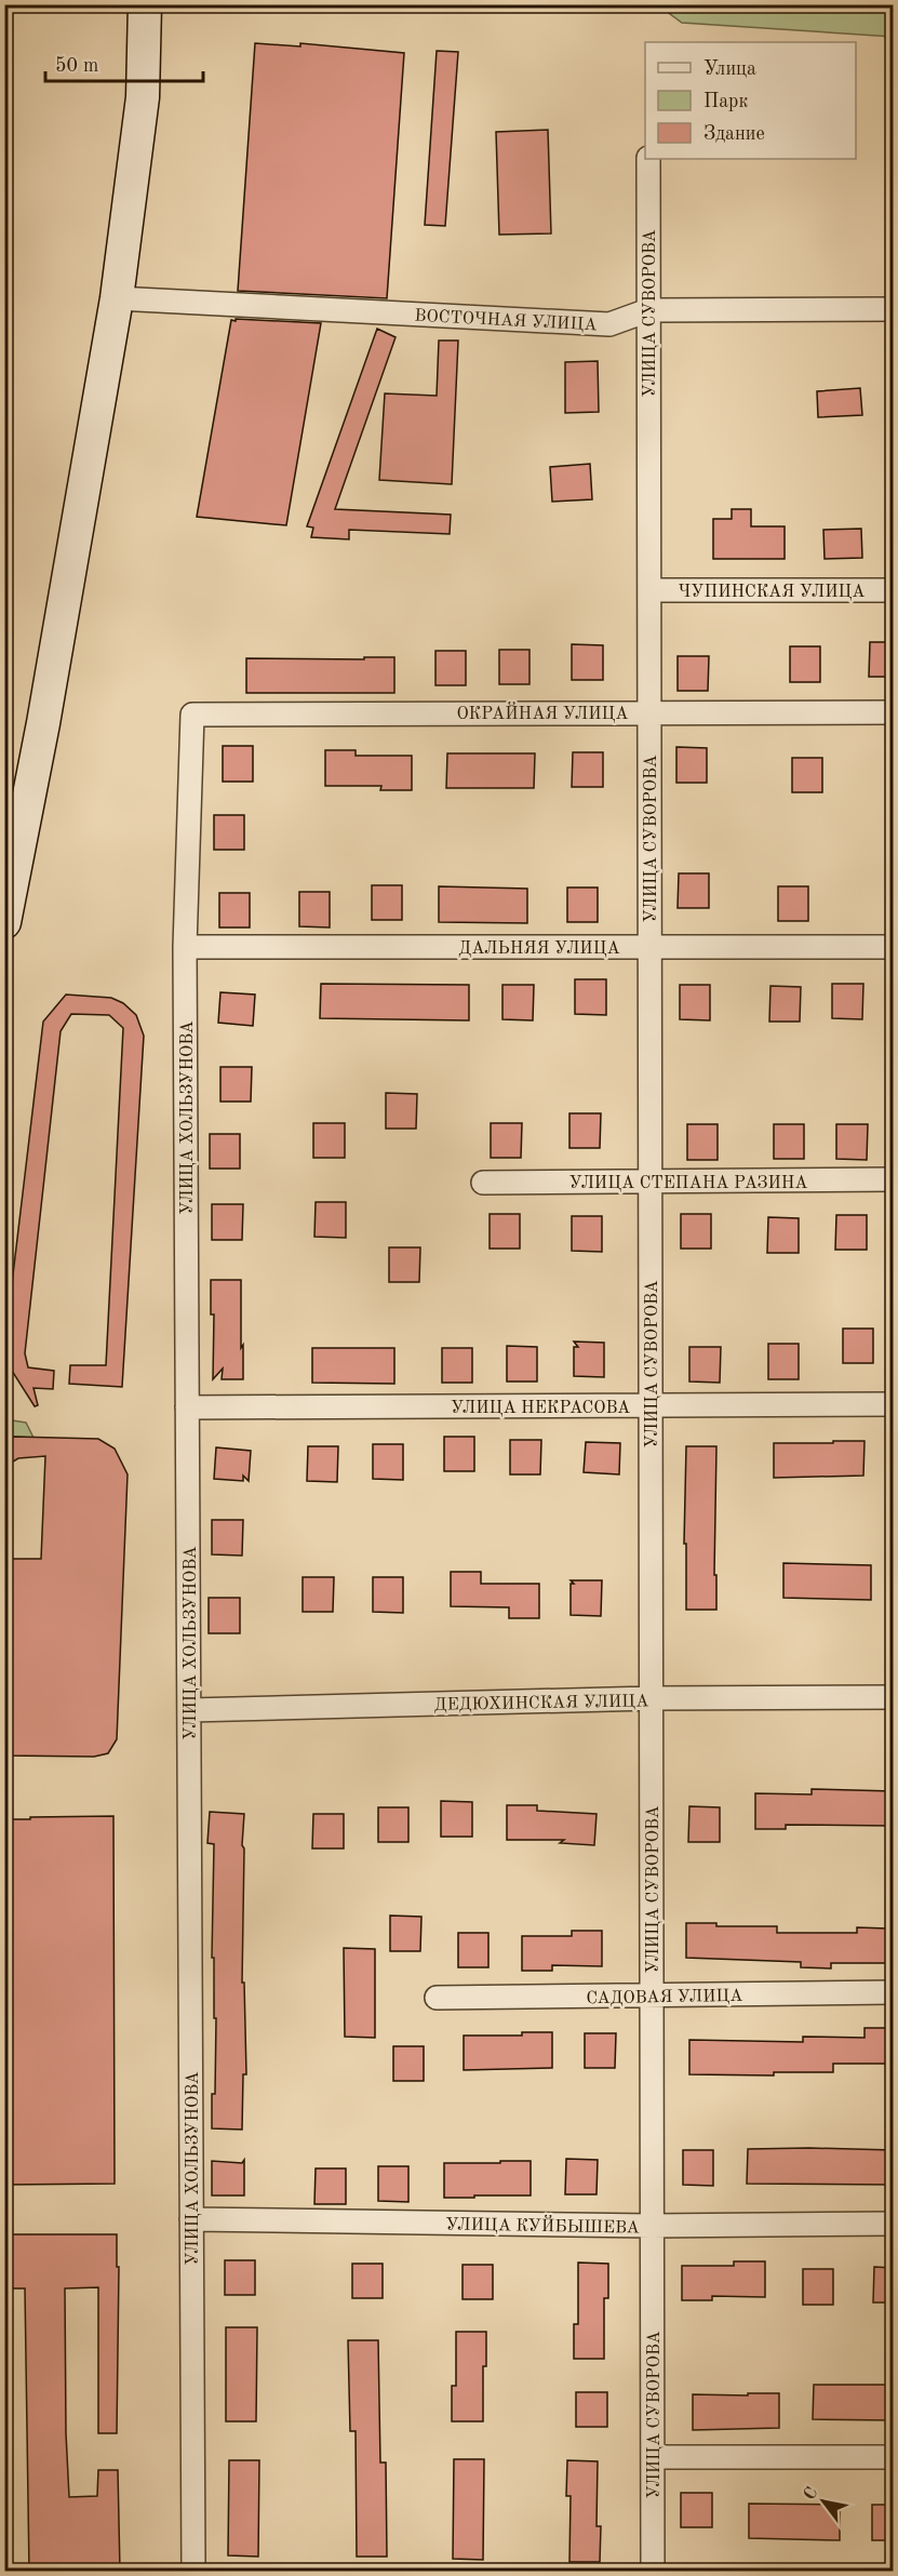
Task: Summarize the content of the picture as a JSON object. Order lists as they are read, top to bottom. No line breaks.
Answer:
{"streets":{"street":["УЛИЦА СУВОРОВА","ВОСТОЧНАЯ УЛИЦА","ЧУПИНСКАЯ УЛИЦА","ОКРАЙНАЯ УЛИЦА","ДАЛЬНЯЯ УЛИЦА","УЛИЦА ХОЛЬЗУНОВА","УЛИЦА СТЕПАНА РАЗИНА","УЛИЦА НЕКРАСОВА","ДЕДЮХИНСКАЯ УЛИЦА","САДОВАЯ УЛИЦА","УЛИЦА КУЙБЫШЕВА"]},"crossings":[["УЛИЦА СУВОРОВА","ВОСТОЧНАЯ УЛИЦА"],["УЛИЦА СУВОРОВА","ЧУПИНСКАЯ УЛИЦА"],["УЛИЦА СУВОРОВА","ОКРАЙНАЯ УЛИЦА"],["УЛИЦА СУВОРОВА","ДАЛЬНЯЯ УЛИЦА"],["УЛИЦА СУВОРОВА","УЛИЦА СТЕПАНА РАЗИНА"],["УЛИЦА СУВОРОВА","УЛИЦА НЕКРАСОВА"],["УЛИЦА СУВОРОВА","ДЕДЮХИНСКАЯ УЛИЦА"],["УЛИЦА СУВОРОВА","САДОВАЯ УЛИЦА"],["УЛИЦА СУВОРОВА","УЛИЦА КУЙБЫШЕВА"],["ОКРАЙНАЯ УЛИЦА","УЛИЦА ХОЛЬЗУНОВА"],["ДАЛЬНЯЯ УЛИЦА","УЛИЦА ХОЛЬЗУНОВА"],["УЛИЦА ХОЛЬЗУНОВА","УЛИЦА НЕКРАСОВА"],["УЛИЦА ХОЛЬЗУНОВА","ДЕДЮХИНСКАЯ УЛИЦА"],["УЛИЦА ХОЛЬЗУНОВА","УЛИЦА КУЙБЫШЕВА"]],"legend":["Улица","Парк","Здание"],"scale_bar":"50 m","north":"top left"}
